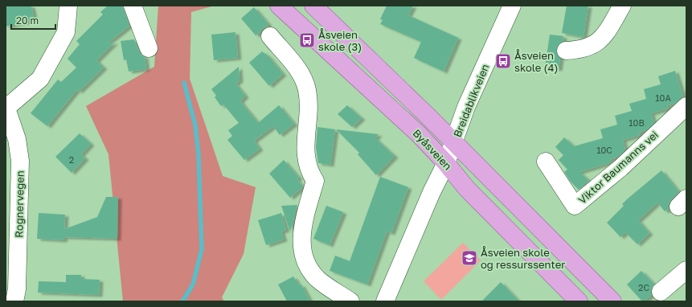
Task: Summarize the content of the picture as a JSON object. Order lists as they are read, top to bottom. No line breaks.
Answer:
{"streets":{"main road":["Byåsveien"],"street":["Breidablikveien","Viktor Baumanns vei","Rognervegen"]},"crossings":[["Breidablikveien","Byåsveien"]],"places":{"bus stop":["Åsveien skole (3)","Åsveien skole (4)"],"school or university":["Åsveien skole og ressurssenter"]},"house_numbers":["10A","10B","10C","2","2C"],"scale_bar":"20 m"}
